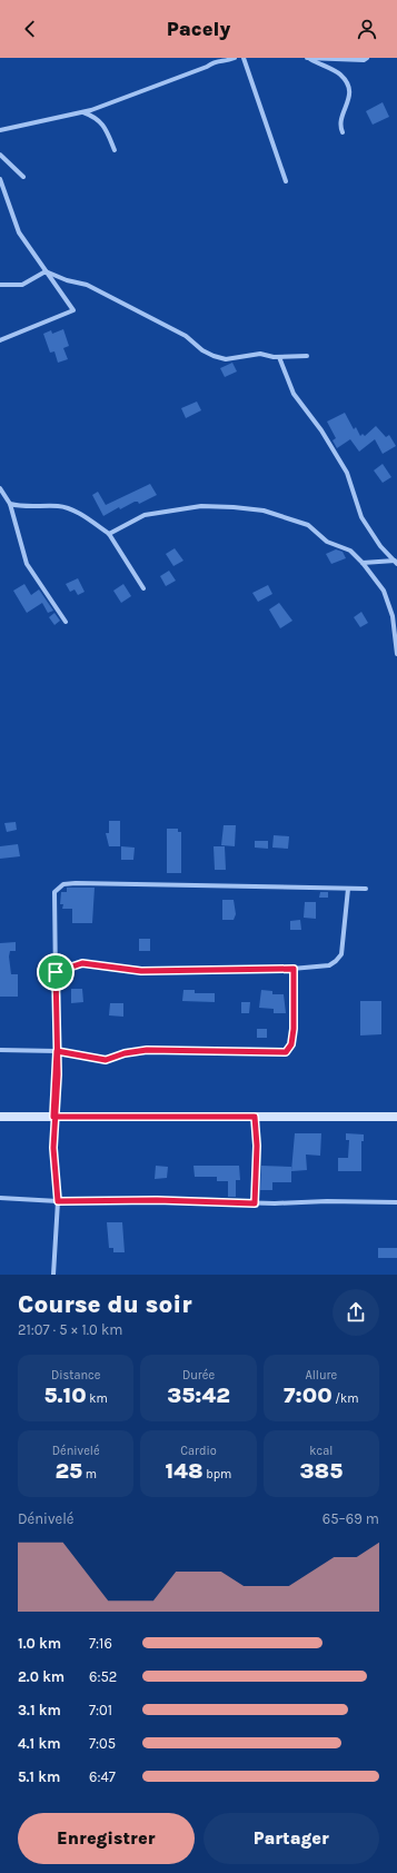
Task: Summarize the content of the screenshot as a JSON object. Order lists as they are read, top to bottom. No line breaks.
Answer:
{"page":{"header":"Pacely","heading":["Course du soir","21:07 · 5 × 1.0 km"],"stats":[["Distance","5.10 km"],["Durée","35:42"],["Allure","7:00 /km"],["Dénivelé","25 m"],["Cardio","148 bpm"],["kcal","385"]],"chart":["Dénivelé","65–69 m"],"list":[{"name":"1.0 km","note":"7:16"},{"name":"2.0 km","note":"6:52"},{"name":"3.1 km","note":"7:01"},{"name":"4.1 km","note":"7:05"},{"name":"5.1 km","note":"6:47"}],"buttons":["Enregistrer","Partager"]}}
